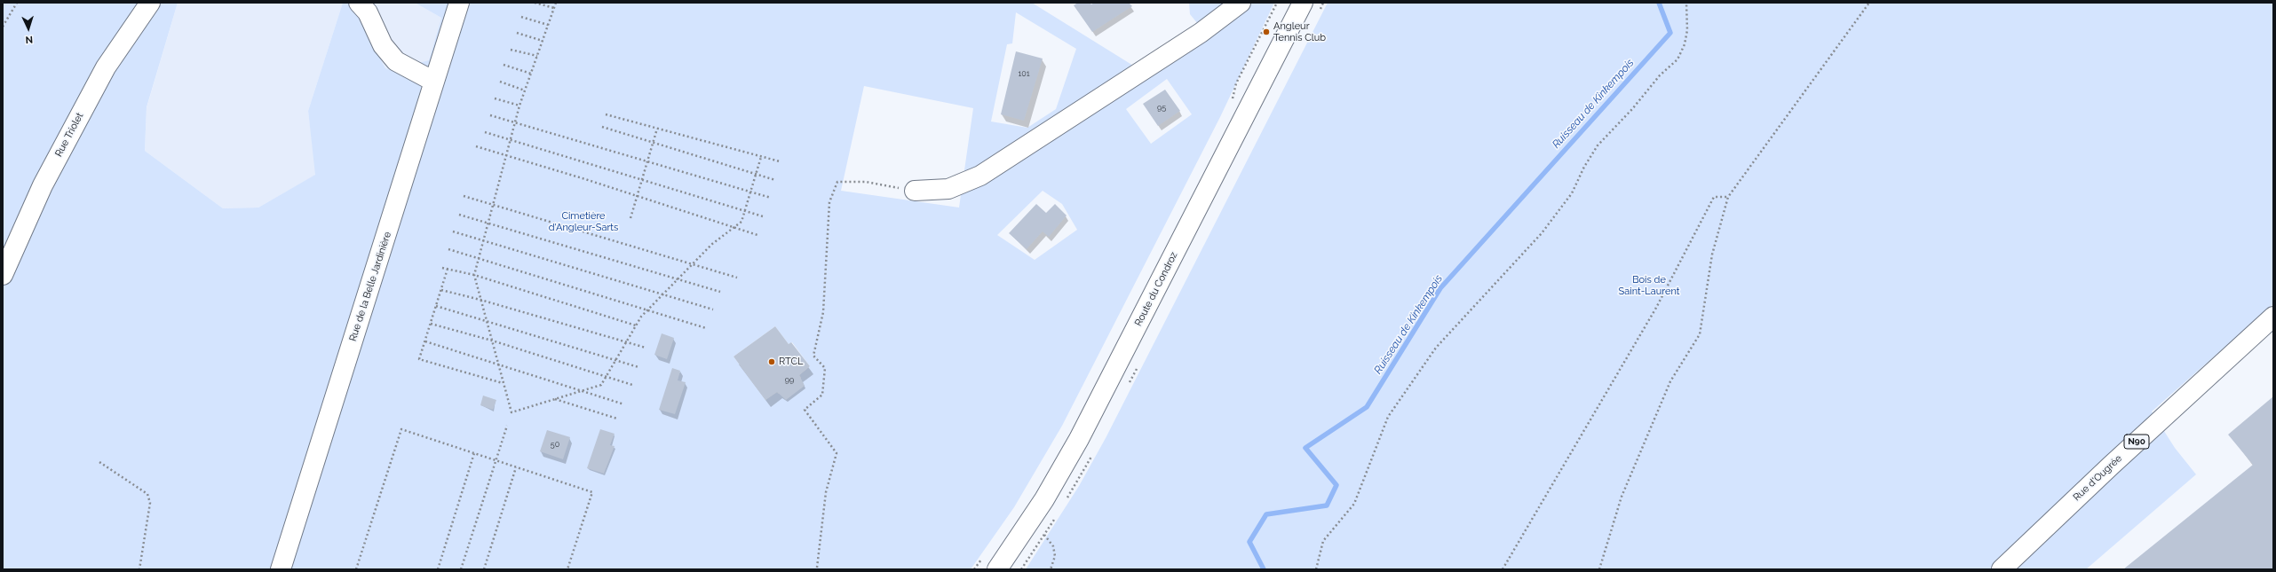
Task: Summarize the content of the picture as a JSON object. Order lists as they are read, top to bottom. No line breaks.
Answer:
{"streets":{"main road":["Rue Triolet","Rue de la Belle Jardinière","Route du Condroz","N90","Rue d'Ougrée"]},"water":["Ruisseau de Kinkempois"],"parks":["Cimetière d'Angleur-Sarts","Bois de Saint-Laurent"],"places":["Angleur Tennis Club","RTCL"],"house_numbers":["101","95","99","50"],"north":"bottom"}
